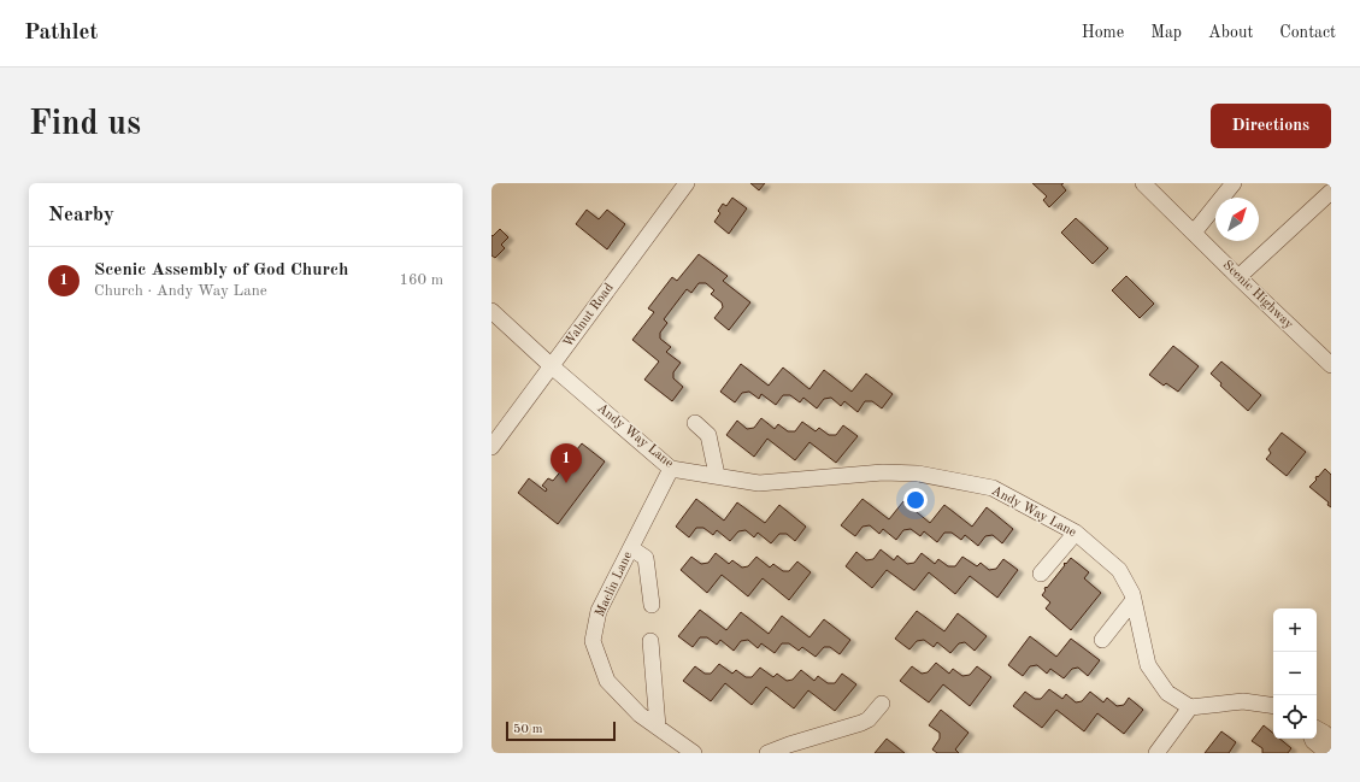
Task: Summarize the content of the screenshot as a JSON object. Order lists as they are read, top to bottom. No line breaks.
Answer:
{"streets":{"street":["Scenic Highway","Walnut Road","Andy Way Lane","Maclin Lane"]},"crossings":[["Walnut Road","Andy Way Lane"],["Andy Way Lane","Maclin Lane"]],"scale_bar":"50 m","north":"top right","page":{"header":"Pathlet","nav":["Home","Map","About","Contact"],"buttons":"Directions","title":"Find us","heading":"Nearby","list":[{"mark":"1","name":"Scenic Assembly of God Church","note":"Church · Andy Way Lane","value":"160 m"}],"pins":"1","map_buttons":["+","−"],"scale":"50 m"}}
